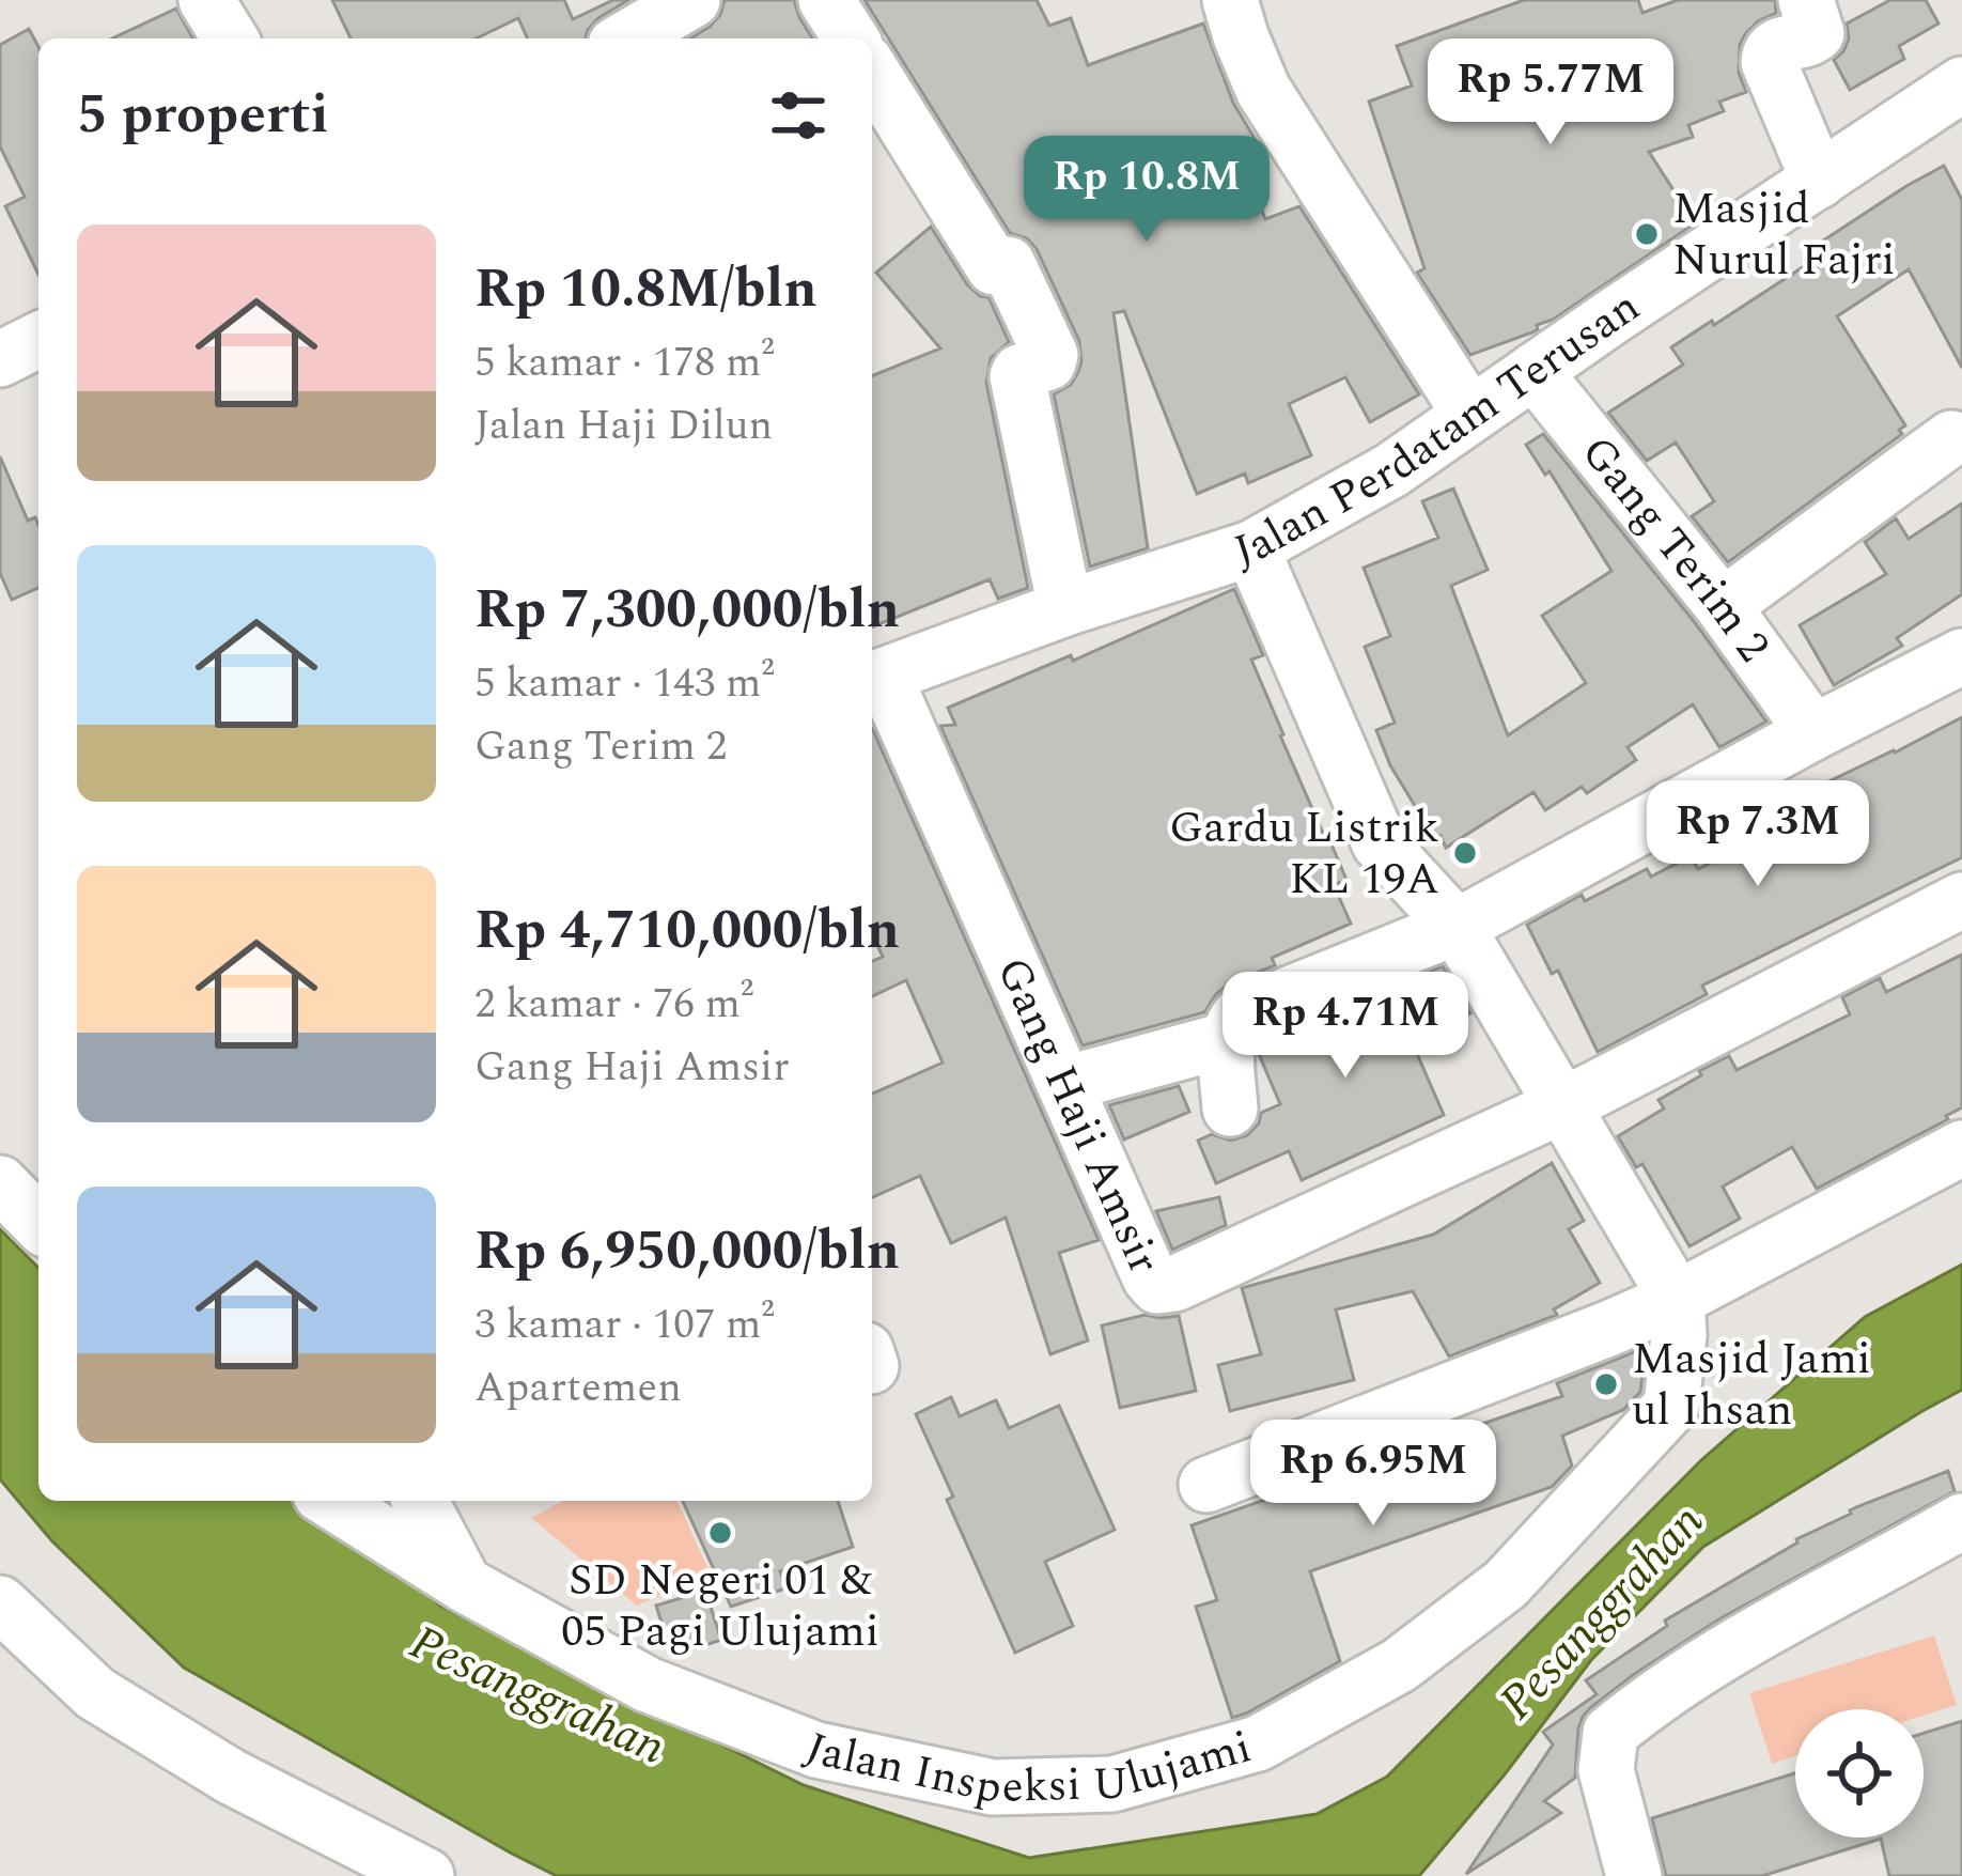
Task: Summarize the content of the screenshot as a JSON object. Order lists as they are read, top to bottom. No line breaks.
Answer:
{"streets":{"street":["Jalan Perdatam Terusan","Gang Terim 2","Gang Haji Amsir","Jalan Inspeksi Ulujami"]},"crossings":[["Jalan Perdatam Terusan","Gang Terim 2"],["Jalan Perdatam Terusan","Gang Haji Amsir"]],"water":["Pesanggrahan"],"places":["Masjid Nurul Fajri","Gardu Listrik KL 19A","Masjid Jami ul Ihsan","SD Negeri 01 & 05 Pagi Ulujami"],"page":{"price":["Rp 5.77M","Rp 10.8M","Rp 7.3M","Rp 4.71M","Rp 6.95M"],"heading":"5 properti","list":[{"name":"Rp 10.8M/bln","note":"5 kamar · 178 m² · Jalan Haji Dilun"},{"name":"Rp 7,300,000/bln","note":"5 kamar · 143 m² · Gang Terim 2"},{"name":"Rp 4,710,000/bln","note":"2 kamar · 76 m² · Gang Haji Amsir"},{"name":"Rp 6,950,000/bln","note":"3 kamar · 107 m² · Apartemen"}]}}
